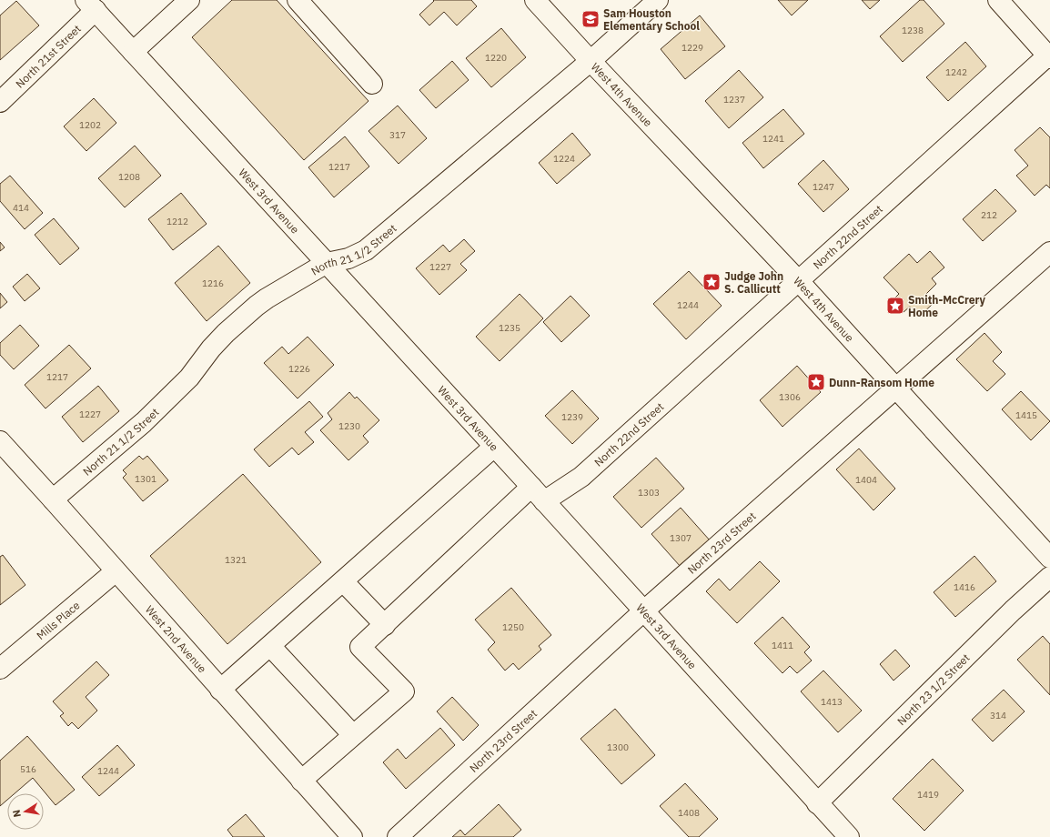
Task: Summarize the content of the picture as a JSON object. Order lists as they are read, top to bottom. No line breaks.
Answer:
{"streets":{"street":["North 21st Street","West 4th Avenue","West 3rd Avenue","North 22nd Street","North 21 1/2 Street","North 23rd Street","Mills Place","West 2nd Avenue","North 23 1/2 Street"]},"crossings":[["North 21st Street","West 3rd Avenue"],["West 4th Avenue","North 22nd Street"],["West 4th Avenue","North 21 1/2 Street"],["West 4th Avenue","North 23rd Street"],["West 3rd Avenue","North 22nd Street"],["West 3rd Avenue","North 21 1/2 Street"],["West 3rd Avenue","North 23rd Street"],["West 3rd Avenue","North 23 1/2 Street"],["North 21 1/2 Street","West 2nd Avenue"],["Mills Place","West 2nd Avenue"]],"places":{"school or university":["Sam Houston Elementary School"],"place":["Judge John S. Callicutt","Smith-McCrery Home","Dunn-Ransom Home"]},"house_numbers":["1238","1229","1220","1242","1237","1202","317","1241","1224","1217","1208","1247","414","212","1212","1227","1216","1244","1235","1226","1217","1306","1227","1415","1239","1230","1301","1404","1303","1307","1321","1416","1250","1411","1413","314","1300","516","1244","1419","1408"],"north":"left"}
